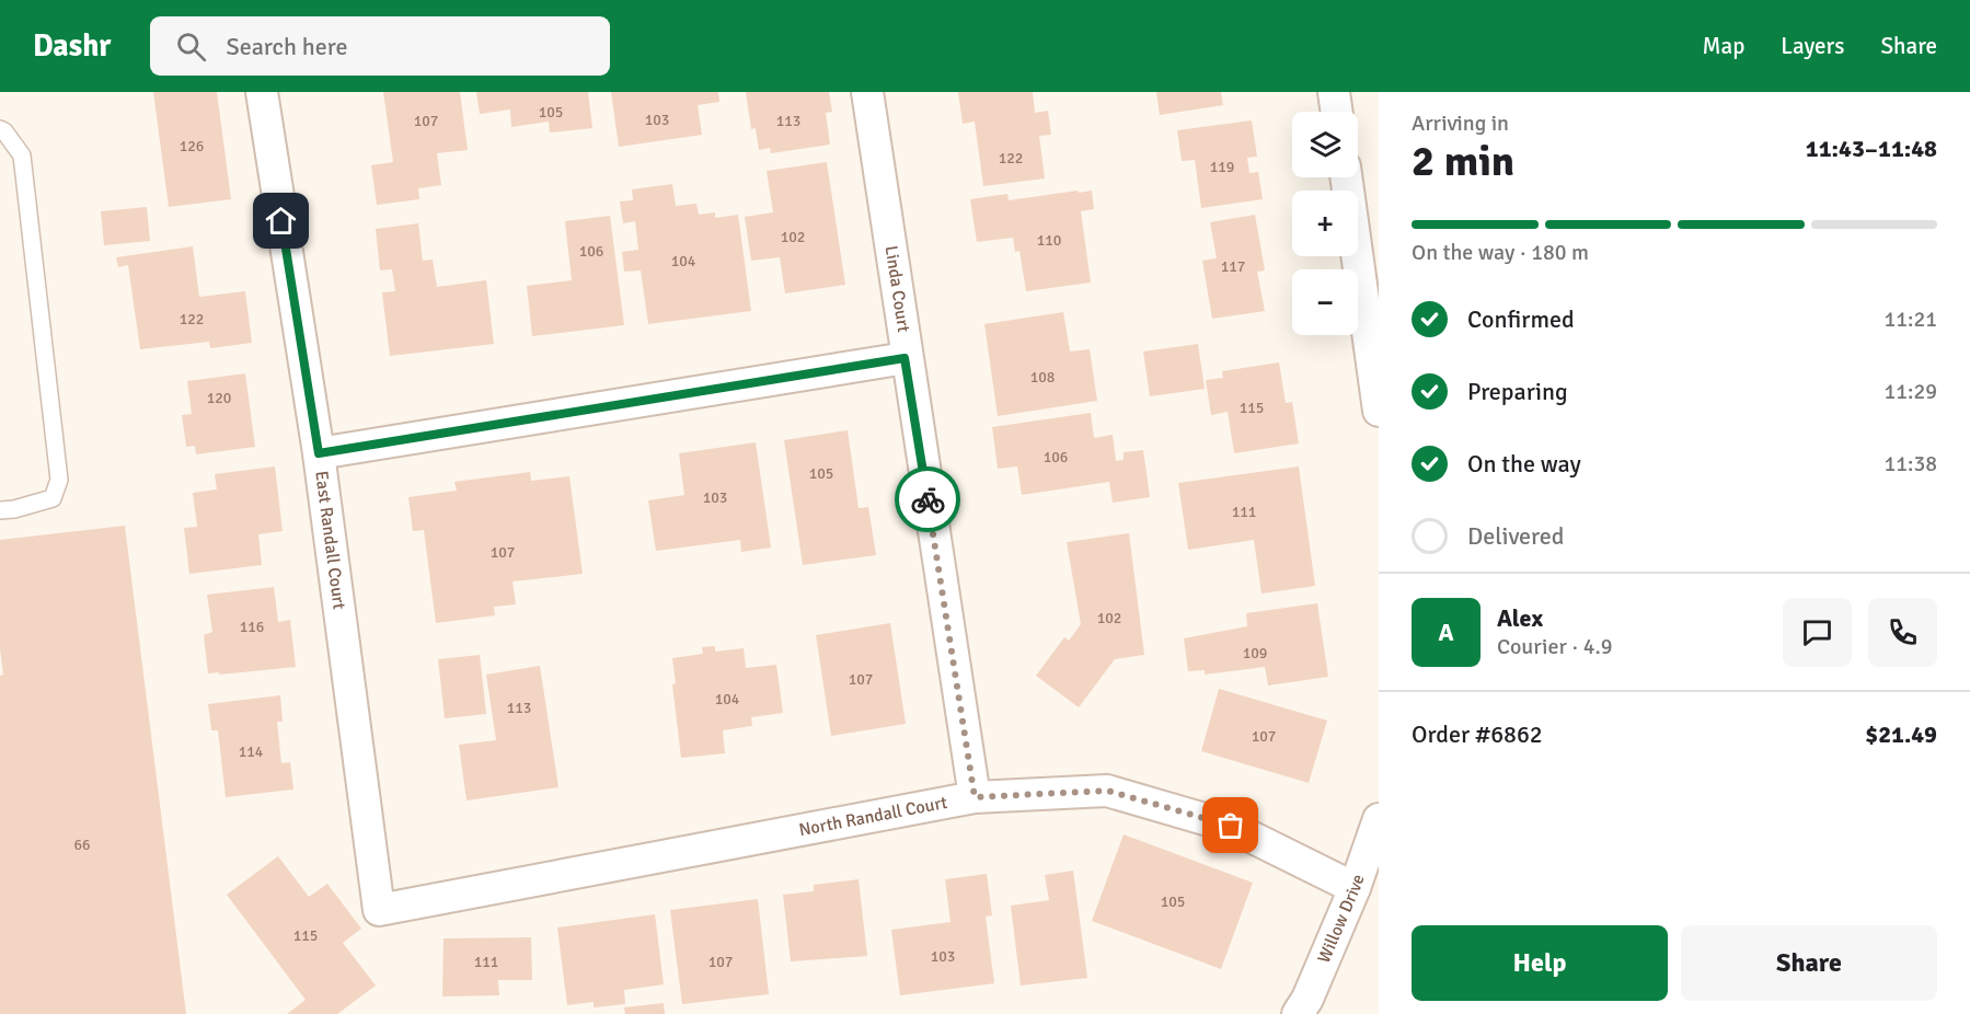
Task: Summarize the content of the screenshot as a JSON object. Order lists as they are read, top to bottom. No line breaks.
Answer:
{"streets":{"street":["Linda Court","East Randall Court","North Randall Court","Willow Drive"]},"crossings":[["Linda Court","North Randall Court"],["East Randall Court","North Randall Court"],["North Randall Court","Willow Drive"]],"house_numbers":["105","103","107","113","126","122","119","102","110","106","104","117","122","108","120","115","106","105","103","111","107","102","116","109","107","104","113","107","114","66","105","115","103","111","107"],"page":{"header":"Dashr","search":"Search here","nav":["Map","Layers","Share"],"heading":["2 min","Arriving in","11:43–11:48"],"panel":["Alex","Courier · 4.9","Order #6862","$21.49"],"map_buttons":["+","−"],"bar":"On the way · 180 m","list":[["Confirmed","11:21"],["Preparing","11:29"],["On the way","11:38"],"Delivered"],"round":"A","buttons":["Help","Share"]}}
